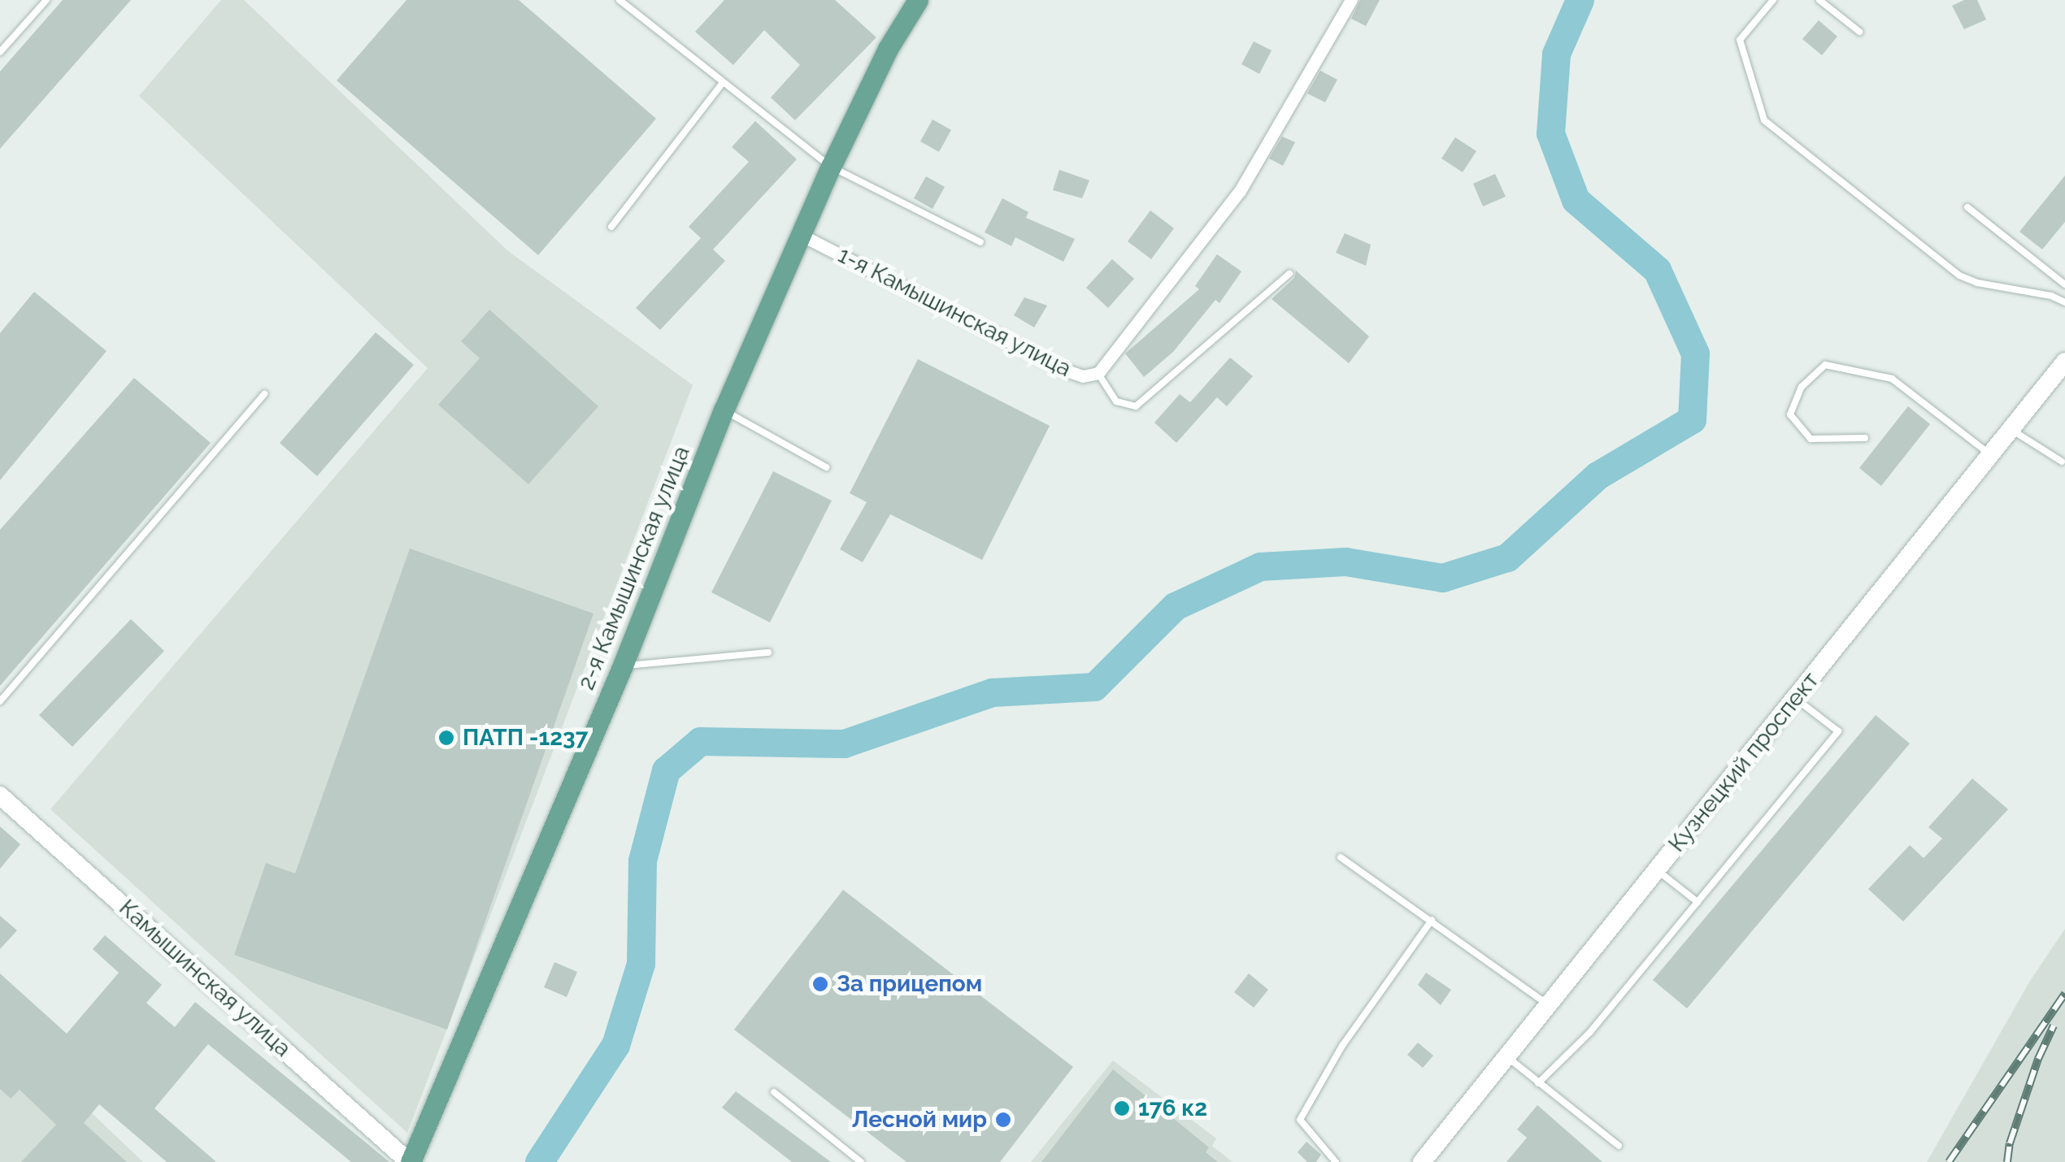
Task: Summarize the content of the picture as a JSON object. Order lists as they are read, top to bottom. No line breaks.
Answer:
{"streets":{"main road":["2-я Камышинская улица"],"street":["1-я Камышинская улица","Кузнецкий проспект","Камышинская улица"]},"crossings":[["1-я Камышинская улица","2-я Камышинская улица"],["2-я Камышинская улица","Камышинская улица"]],"places":["ПАТП -1237","За прицепом","176 к2","Лесной мир"]}
